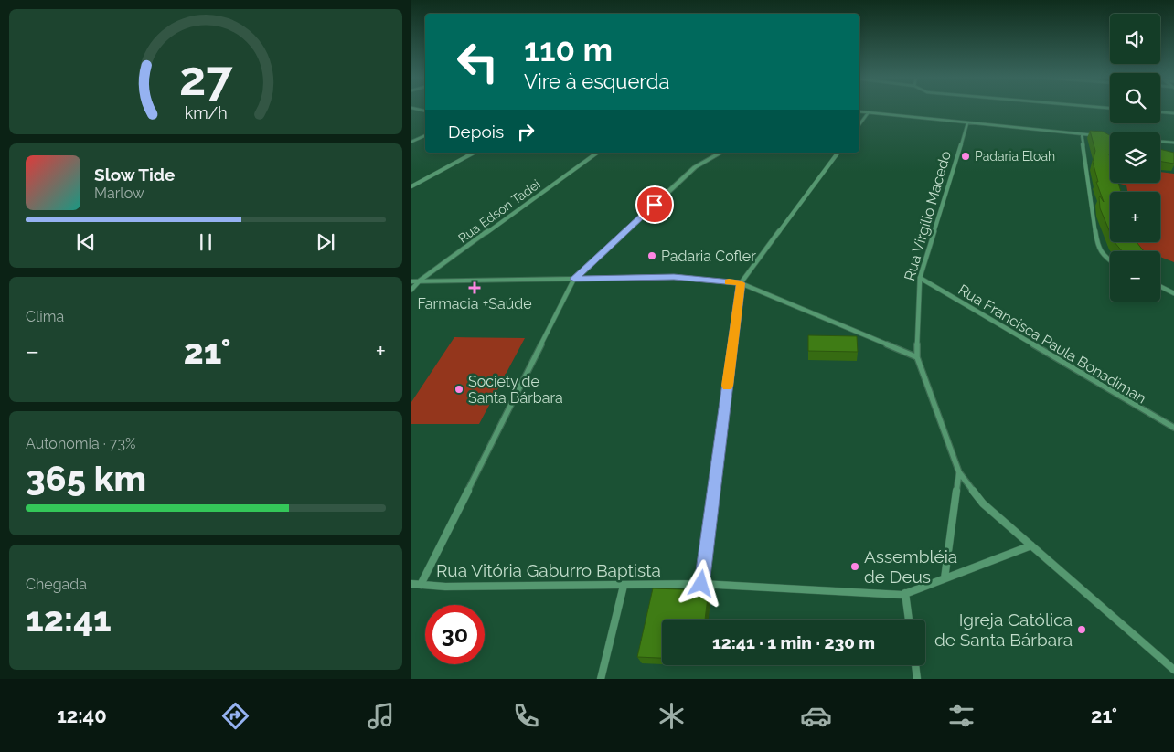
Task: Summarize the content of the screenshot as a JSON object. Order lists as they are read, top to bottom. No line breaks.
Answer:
{"streets":{"street":["Rua Edson Tadei","Rua Virgílio Macedo","Rua Francisca Paula Bonadiman","Rua Vitória Gaburro Baptista"]},"crossings":[["Rua Virgílio Macedo","Rua Francisca Paula Bonadiman"],["Rua Virgílio Macedo","Rua Vitória Gaburro Baptista"]],"places":{"other":["Padaria Eloah","Padaria Cofler","Society de Santa Bárbara","Assembléia de Deus","Igreja Católica de Santa Bárbara"],"health":["Farmacia +Saúde"]},"page":{"map_buttons":["+","−"],"turn":["110 m","Vire à esquerda"],"then":"Depois","song":["Slow Tide","Marlow"],"tile":["Clima",["Autonomia · 73%","365 km"],["Chegada","12:41"]],"heat":["−","21°","+"],"limit":"30","trip":"12:41 · 1 min · 230 m","tabs":["12:40","21°"],"gauge":["27","km/h"]}}
